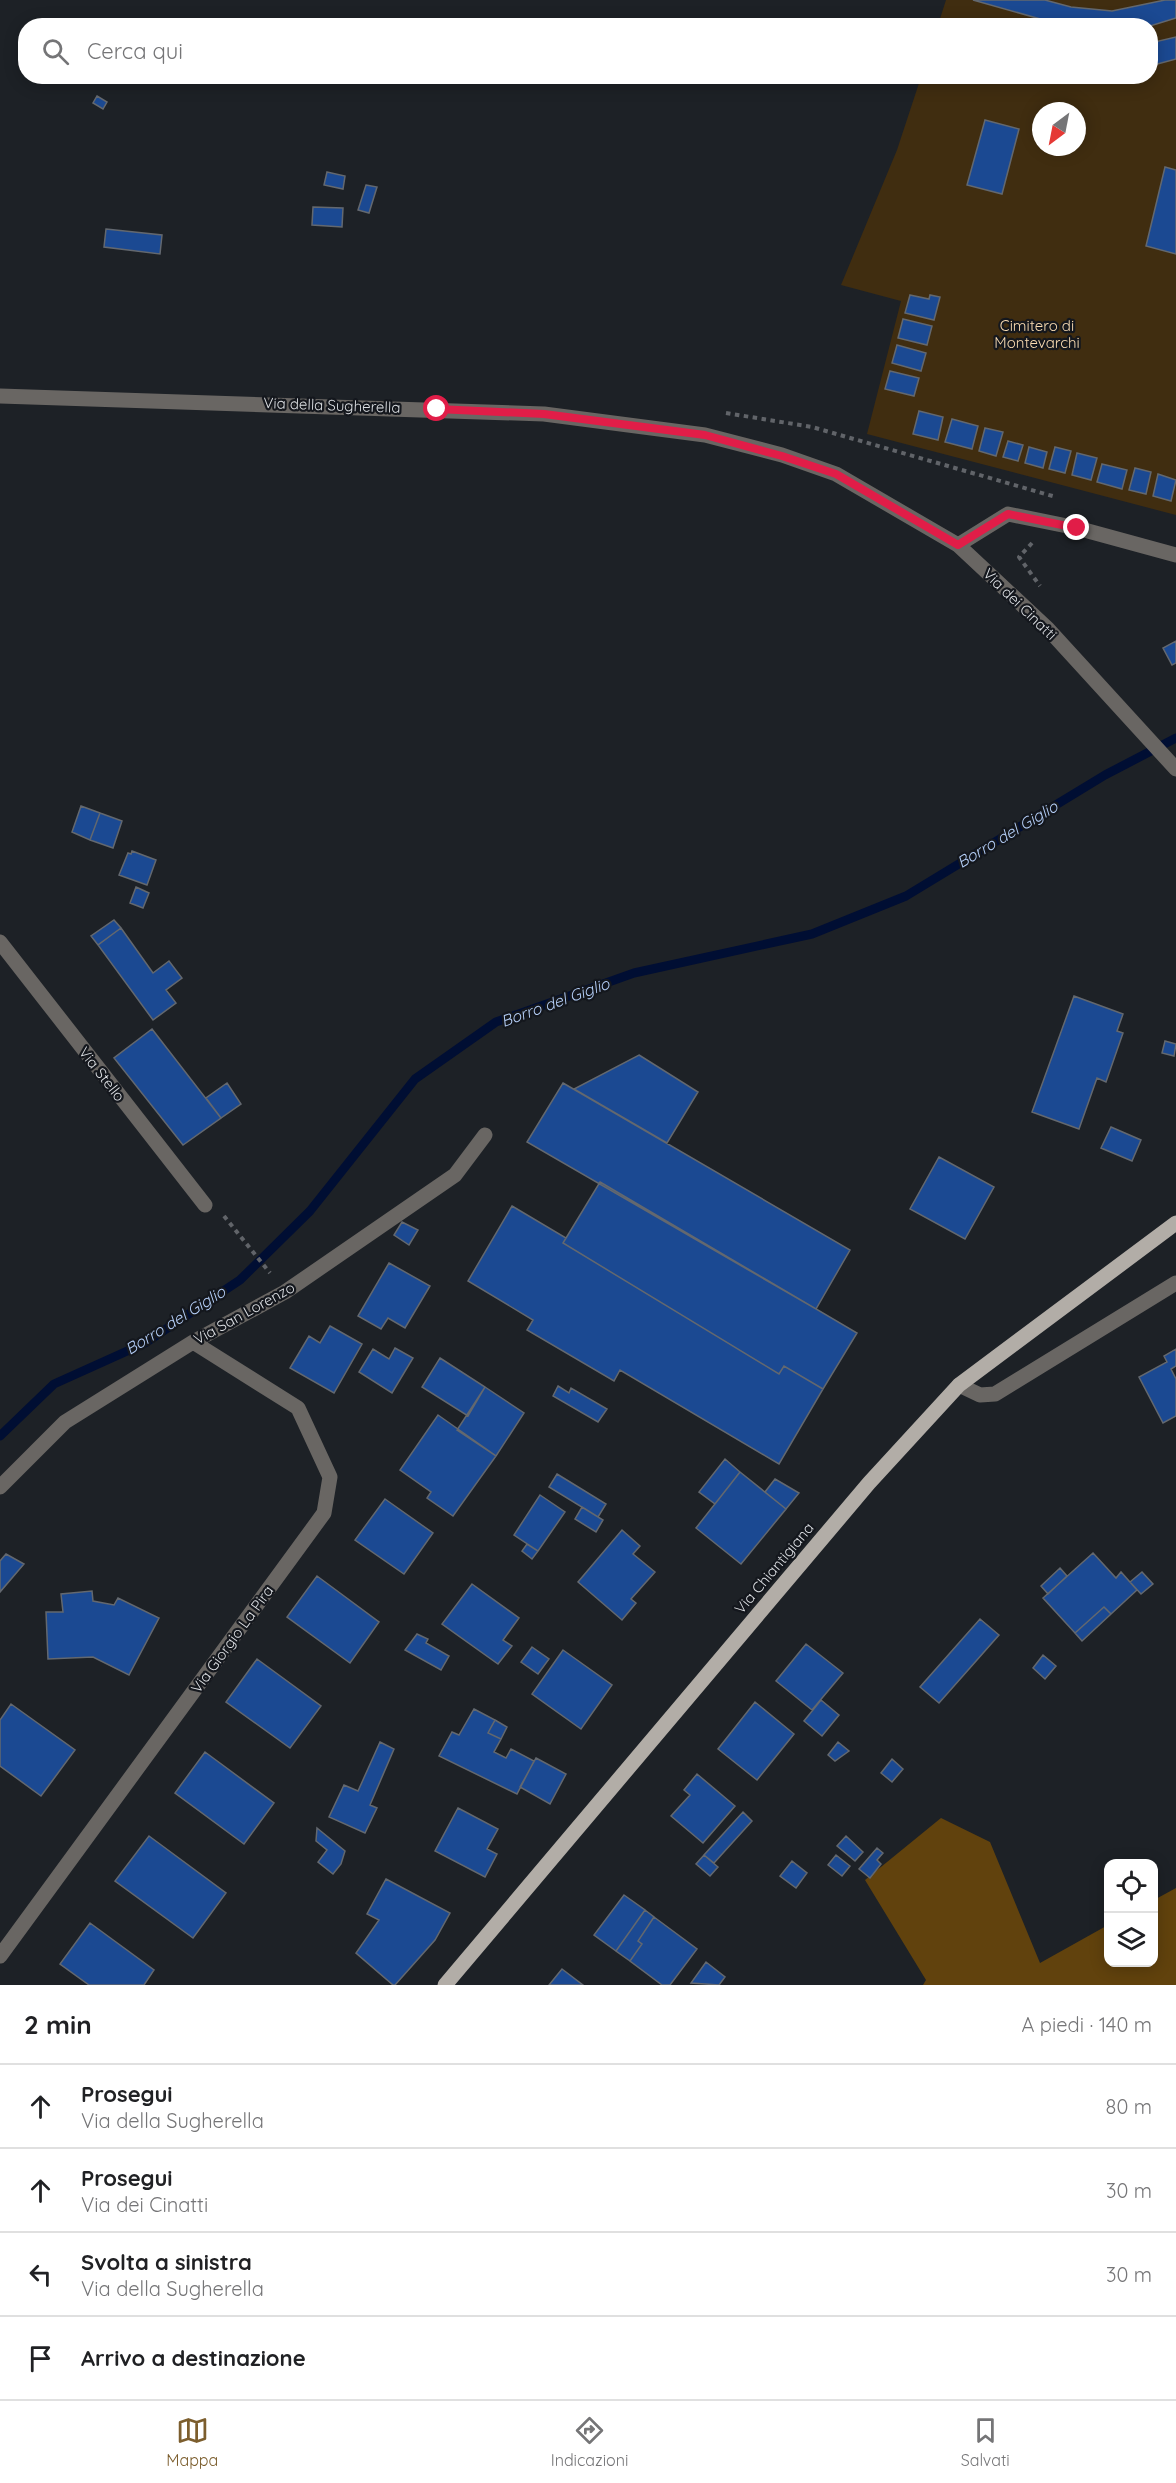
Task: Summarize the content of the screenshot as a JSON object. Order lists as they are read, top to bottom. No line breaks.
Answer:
{"streets":{"main road":["Via Chiantigiana"],"street":["Via della Sugherella","Via dei Cinatti","Via Stello","Via San Lorenzo","Via Giorgio La Pira"]},"crossings":[["Via della Sugherella","Via dei Cinatti"],["Via San Lorenzo","Via Giorgio La Pira"]],"water":["Borro del Giglio"],"parks":["Cimitero di Montevarchi"],"north":"bottom left","page":{"search":"Cerca qui","heading":["2 min","A piedi · 140 m"],"list":[["Prosegui","Via della Sugherella","80 m"],["Prosegui","Via dei Cinatti","30 m"],["Svolta a sinistra","Via della Sugherella","30 m"],"Arrivo a destinazione"],"nav":["Mappa","Indicazioni","Salvati"]}}
